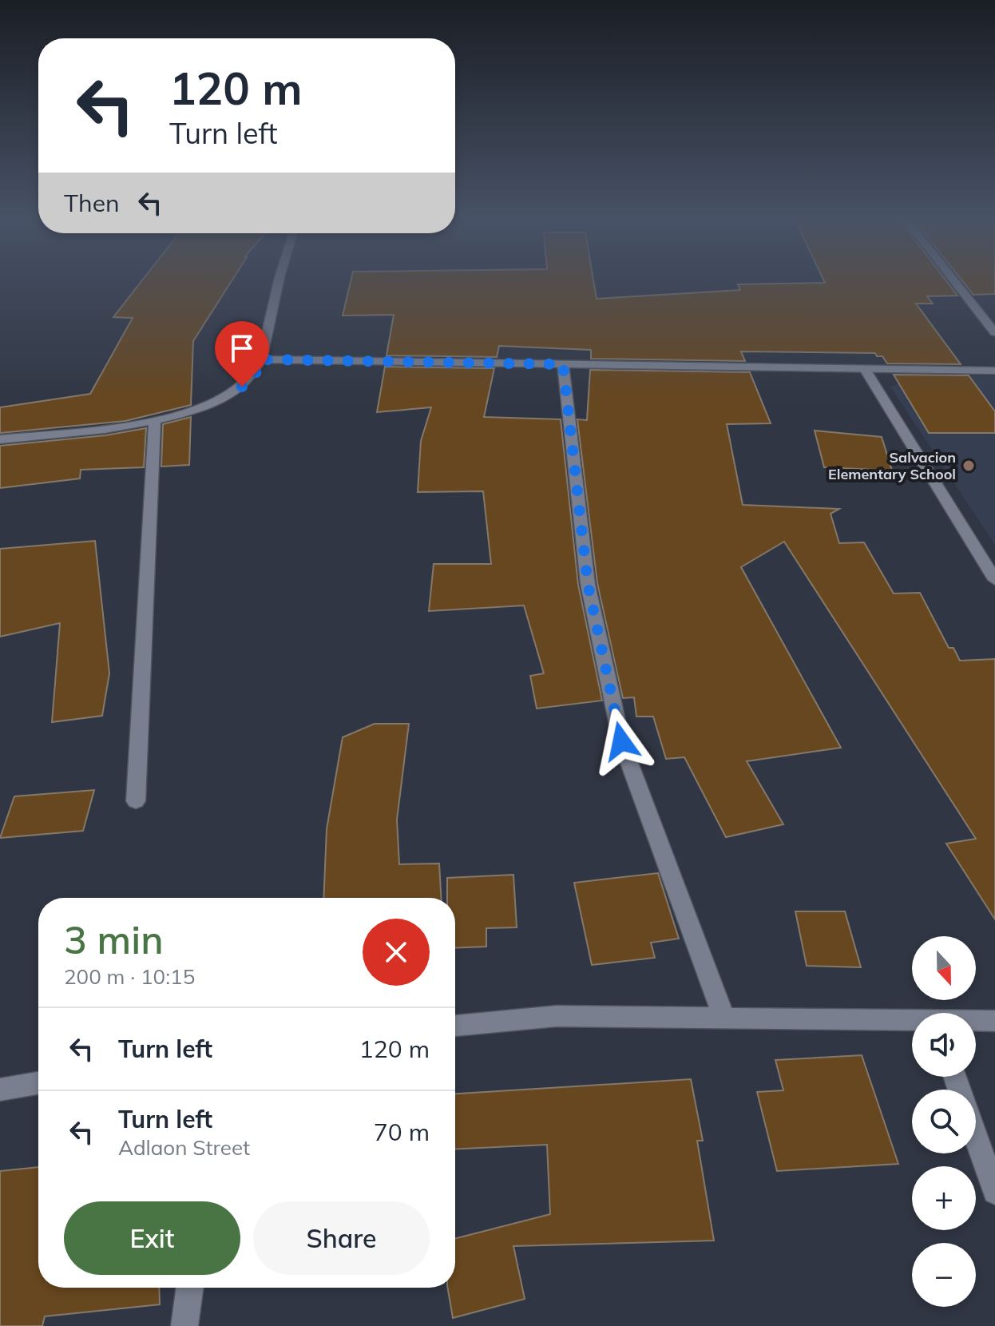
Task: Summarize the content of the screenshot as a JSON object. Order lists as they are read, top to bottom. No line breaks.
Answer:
{"places":["Salvacion Elementary School"],"north":"bottom","page":{"turn":["120 m","Turn left"],"then":"Then","heading":["3 min","200 m · 10:15"],"map_buttons":["+","−"],"list":[{"name":"Turn left","value":"120 m"},{"name":"Turn left","note":"Adlaon Street","value":"70 m"}],"buttons":["Exit","Share"]}}
